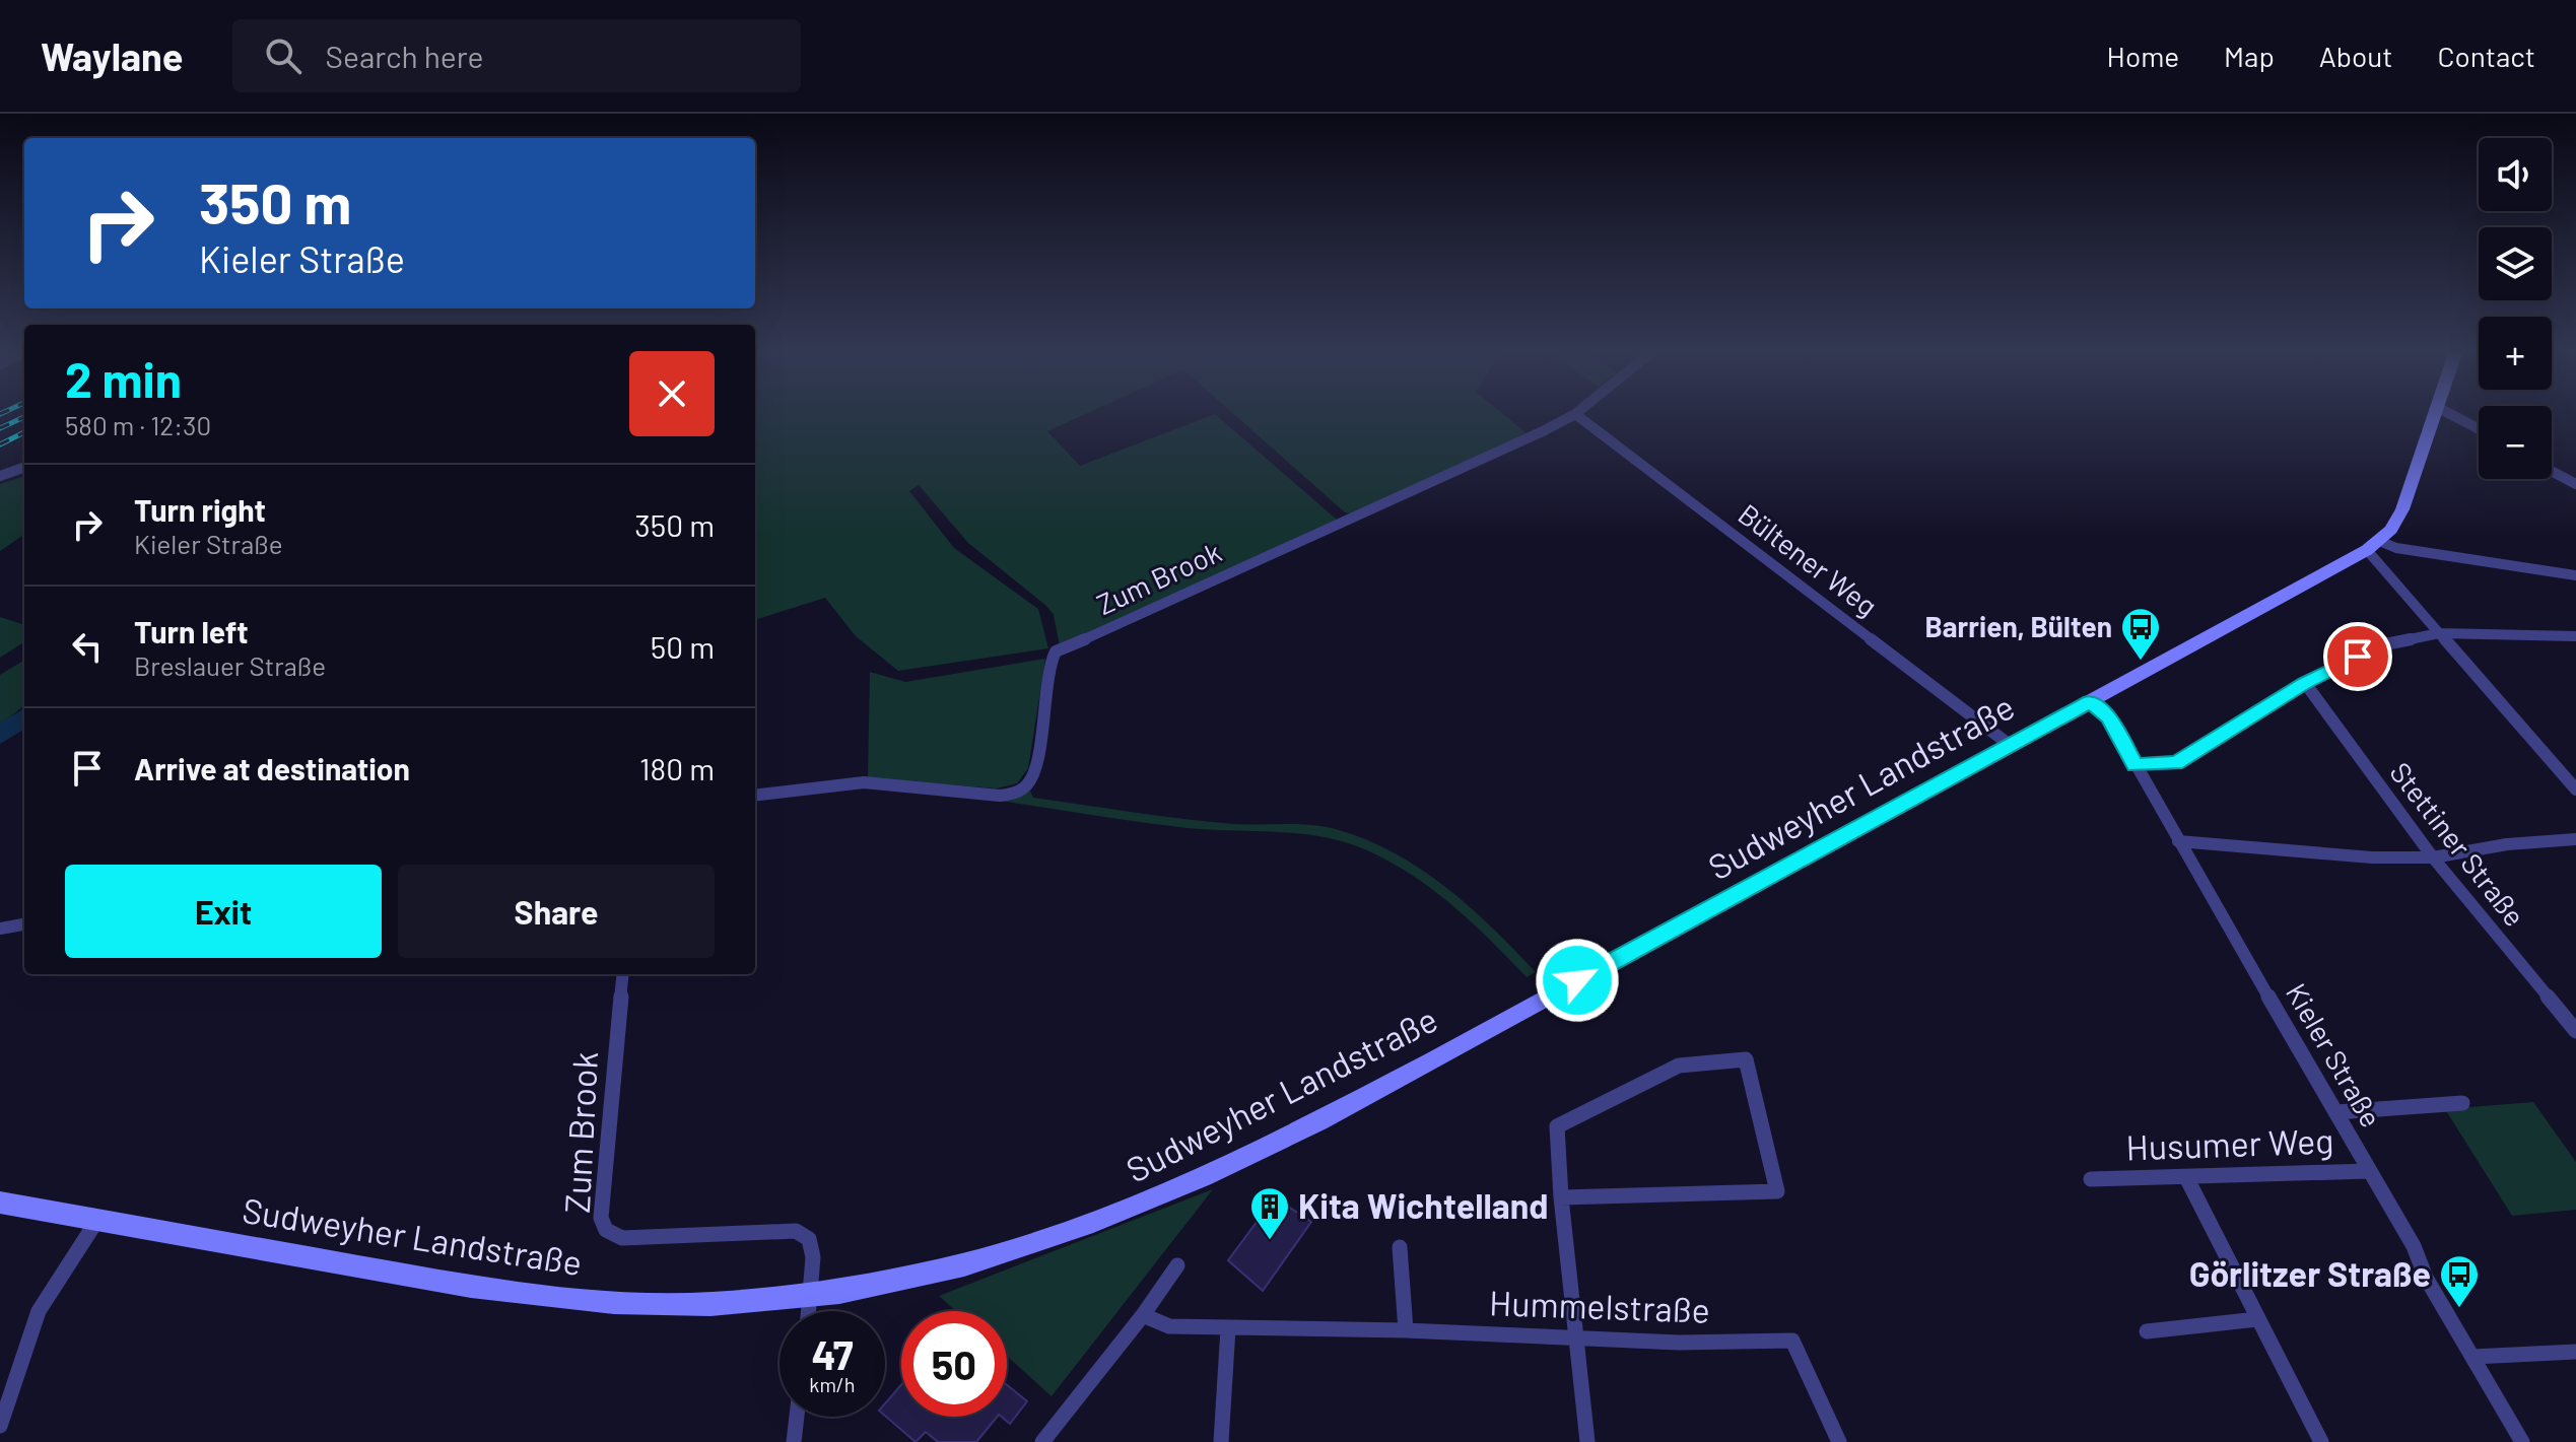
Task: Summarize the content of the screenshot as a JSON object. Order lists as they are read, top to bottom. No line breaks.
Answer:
{"streets":{"main road":["Sudweyher Landstraße"],"street":["Bültener Weg","Zum Brook","Stettiner Straße","Kieler Straße","Husumer Weg","Hummelstraße"]},"crossings":[["Bültener Weg","Sudweyher Landstraße"],["Zum Brook","Sudweyher Landstraße"],["Sudweyher Landstraße","Kieler Straße"],["Kieler Straße","Husumer Weg"]],"places":{"bus stop":["Barrien, Bülten","Görlitzer Straße"],"building":["Kita Wichtelland"]},"page":{"header":"Waylane","search":"Search here","nav":["Home","Map","About","Contact"],"map_buttons":["+","−"],"turn":["350 m","Kieler Straße"],"heading":["2 min","580 m · 12:30"],"list":[{"name":"Turn right","note":"Kieler Straße","value":"350 m"},{"name":"Turn left","note":"Breslauer Straße","value":"50 m"},{"name":"Arrive at destination","value":"180 m"}],"buttons":["Exit","Share"],"speed":"47 km/h","limit":"50"}}
